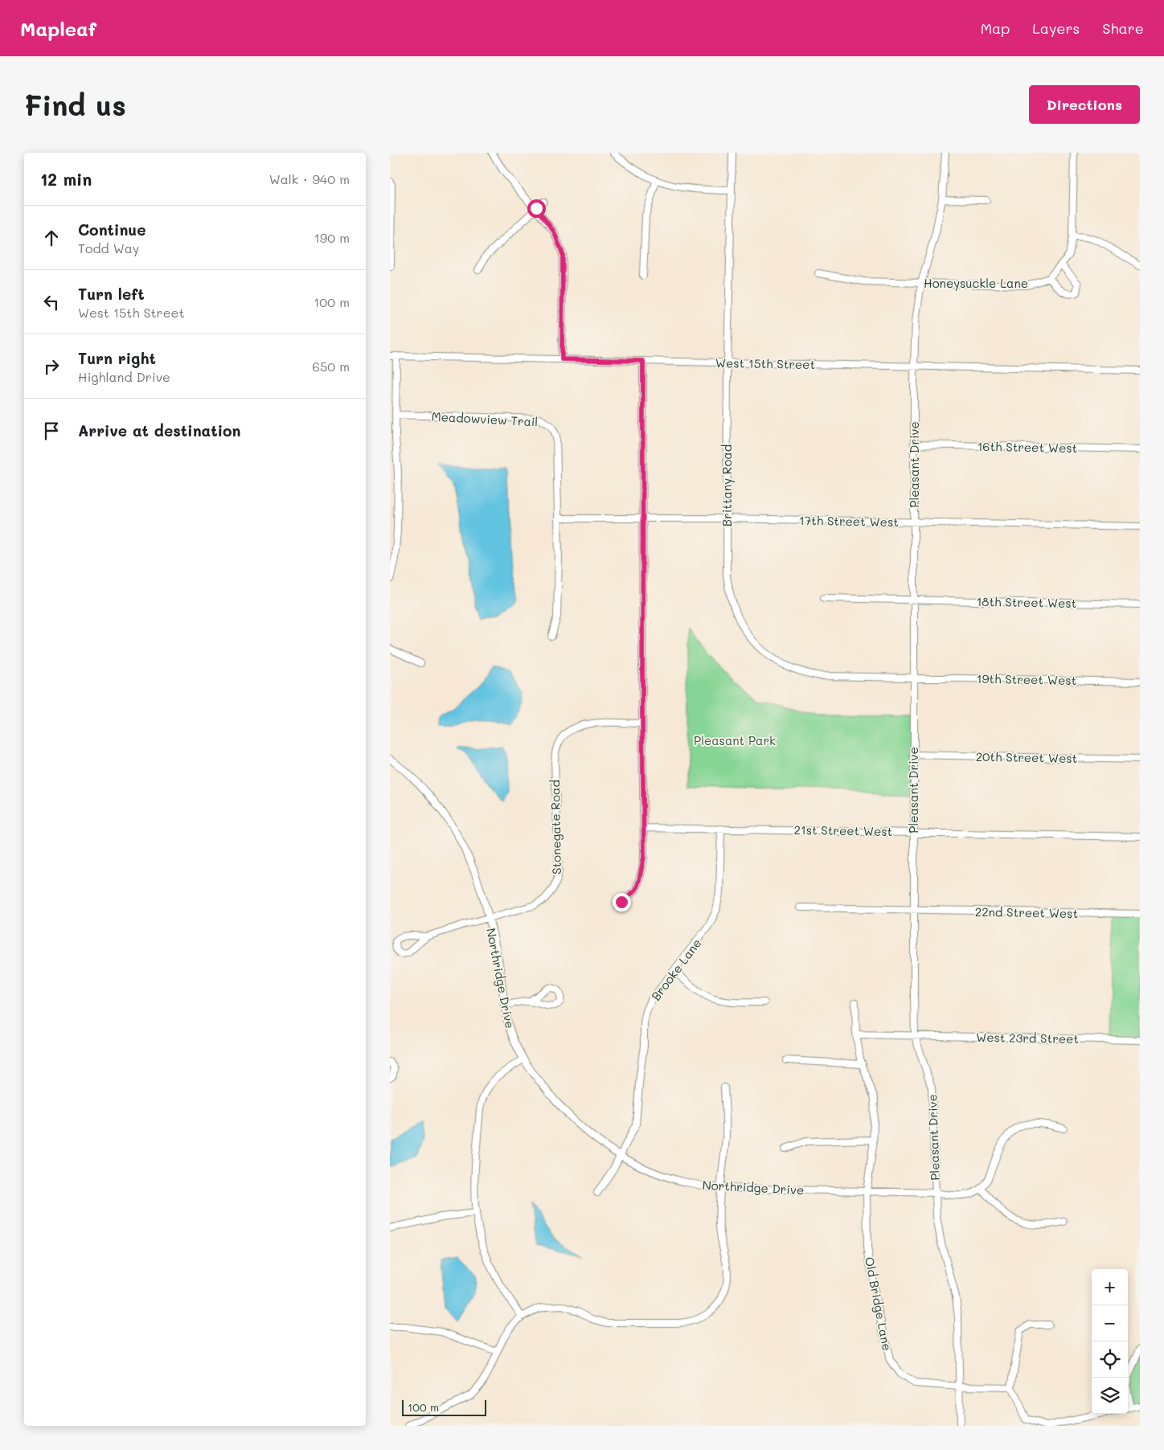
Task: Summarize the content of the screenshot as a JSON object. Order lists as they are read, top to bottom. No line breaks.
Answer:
{"streets":{"street":["Honeysuckle Lane","West 15th Street","Meadowview Trail","16th Street West","Pleasant Drive","Brittany Road","17th Street West","18th Street West","19th Street West","20th Street West","Stonegate Road","21st Street West","22nd Street West","Brooke Lane","Northridge Drive","West 23rd Street","Old Bridge Lane"]},"crossings":[["Honeysuckle Lane","Pleasant Drive"],["West 15th Street","Pleasant Drive"],["West 15th Street","Brittany Road"],["Meadowview Trail","17th Street West"],["16th Street West","Pleasant Drive"],["Pleasant Drive","Brittany Road"],["Pleasant Drive","17th Street West"],["Pleasant Drive","18th Street West"],["Pleasant Drive","19th Street West"],["Pleasant Drive","20th Street West"],["Pleasant Drive","21st Street West"],["Pleasant Drive","22nd Street West"],["Pleasant Drive","Northridge Drive"],["Pleasant Drive","West 23rd Street"],["Pleasant Drive","Old Bridge Lane"],["Brittany Road","17th Street West"],["Brittany Road","19th Street West"],["Stonegate Road","Northridge Drive"],["21st Street West","Brooke Lane"],["Brooke Lane","Northridge Drive"],["Northridge Drive","Old Bridge Lane"],["West 23rd Street","Old Bridge Lane"]],"parks":["Pleasant Park"],"scale_bar":"100 m","page":{"header":"Mapleaf","nav":["Map","Layers","Share"],"buttons":"Directions","title":"Find us","heading":["12 min","Walk · 940 m"],"list":[["Continue","Todd Way","190 m"],["Turn left","West 15th Street","100 m"],["Turn right","Highland Drive","650 m"],"Arrive at destination"],"map_buttons":["+","−"],"scale":"100 m"}}
